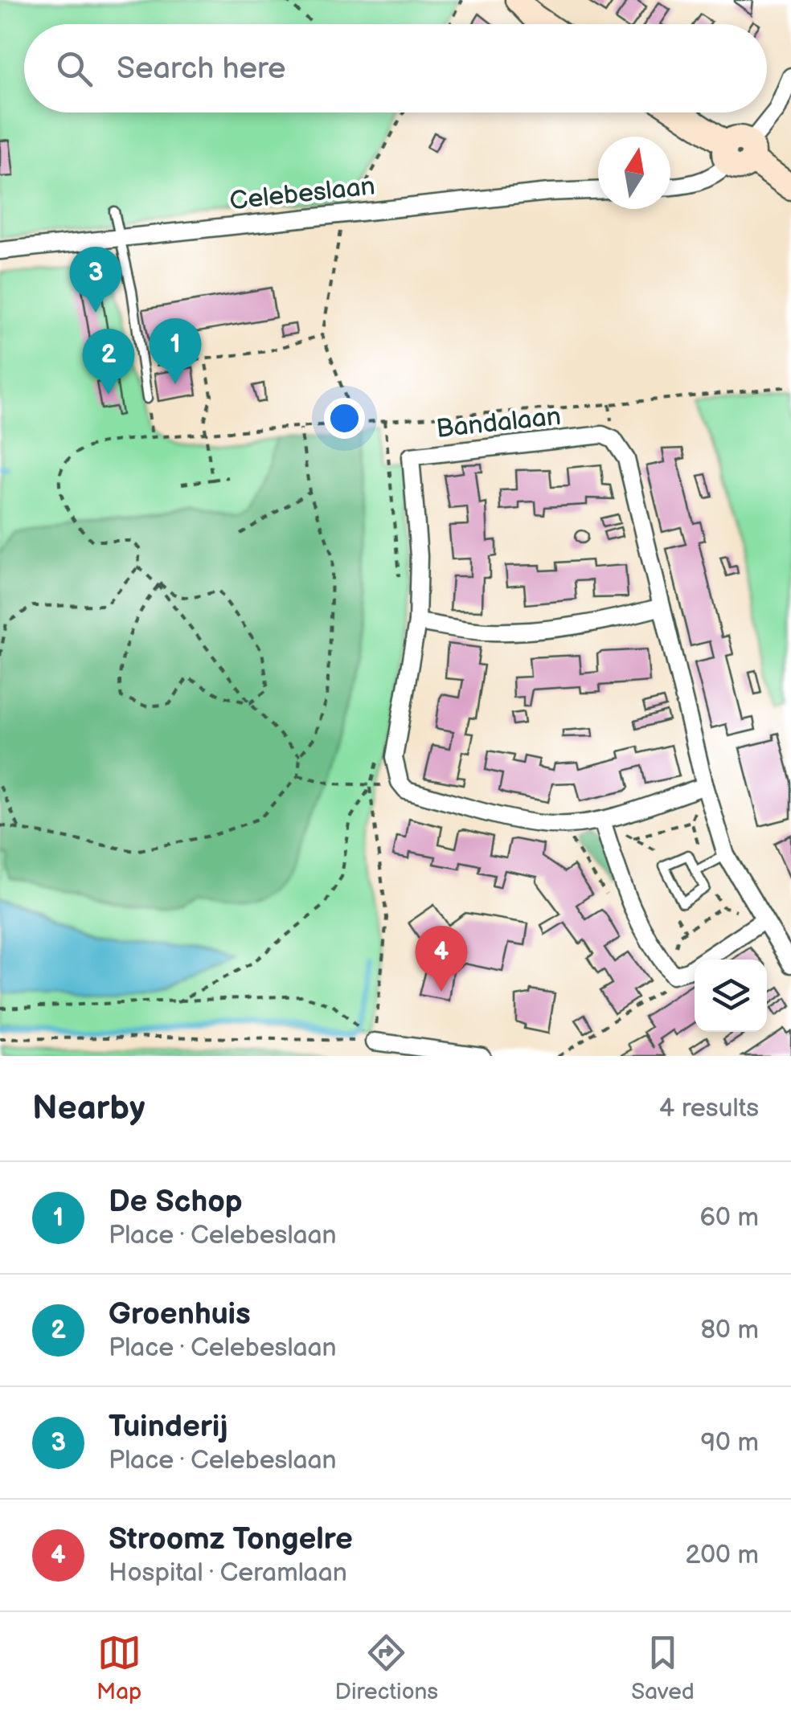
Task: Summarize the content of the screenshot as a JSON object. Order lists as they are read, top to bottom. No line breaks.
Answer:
{"streets":{"street":["Celebeslaan","Bandalaan"]},"north":"top","page":{"search":"Search here","pins":["3","1","2","4"],"heading":["Nearby","4 results"],"list":[{"mark":"1","name":"De Schop","note":"Place · Celebeslaan","value":"60 m"},{"mark":"2","name":"Groenhuis","note":"Place · Celebeslaan","value":"80 m"},{"mark":"3","name":"Tuinderij","note":"Place · Celebeslaan","value":"90 m"},{"mark":"4","name":"Stroomz Tongelre","note":"Hospital · Ceramlaan","value":"200 m"}],"nav":["Map","Directions","Saved"]}}
